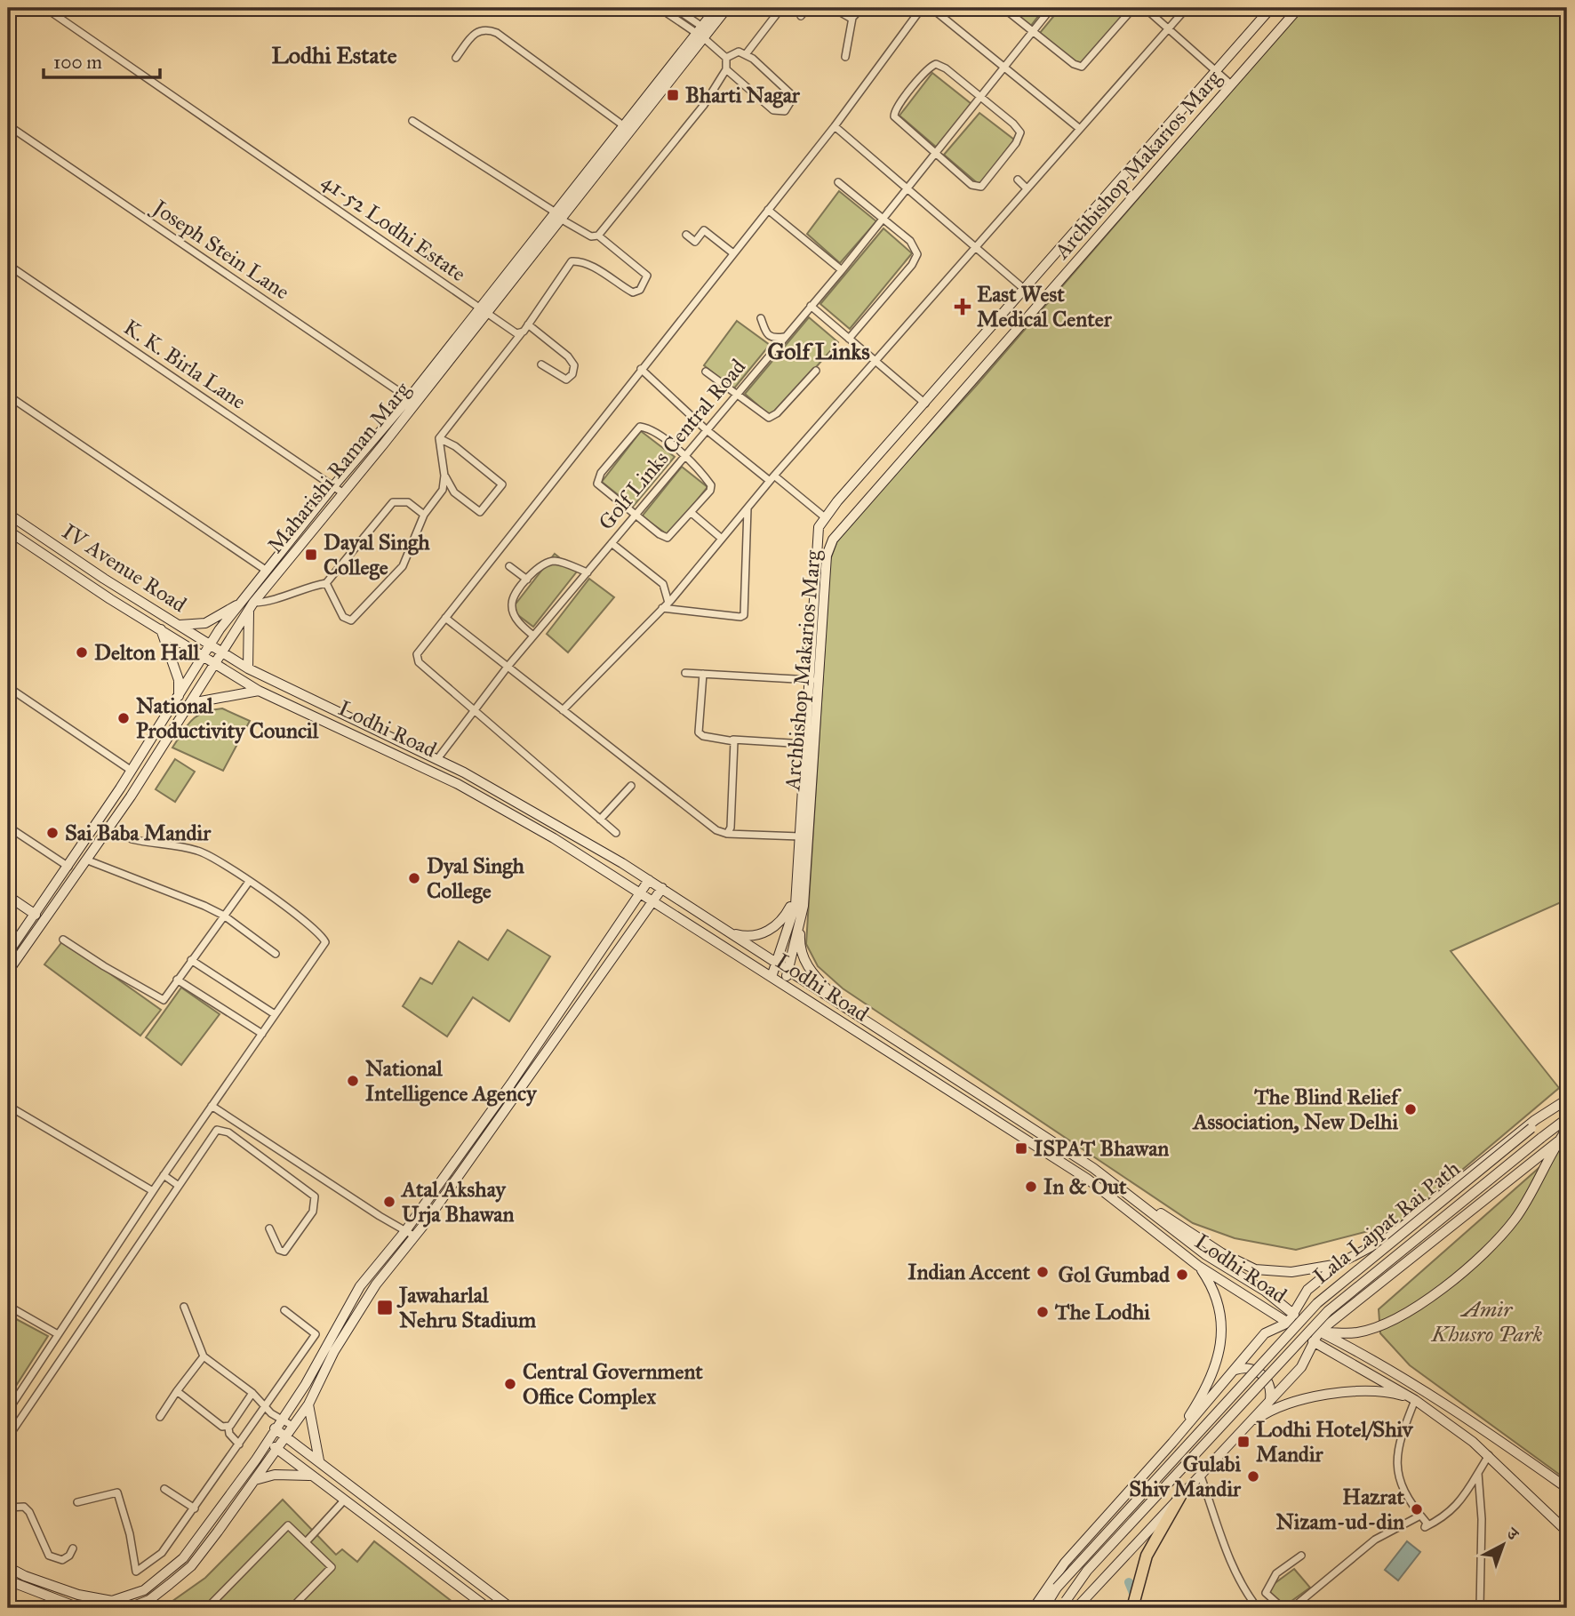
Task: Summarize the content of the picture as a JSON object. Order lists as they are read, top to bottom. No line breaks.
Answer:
{"streets":{"main road":["Archbishop Makarios Marg","Maharishi Raman Marg","IV Avenue Road","Lodhi Road","Lala Lajpat Rai Path"],"street":["41-52 Lodhi Estate","Joseph Stein Lane","K. K. Birla Lane","Golf Links Central Road"]},"crossings":[["Archbishop Makarios Marg","Lodhi Road"],["41-52 Lodhi Estate","Maharishi Raman Marg"],["Joseph Stein Lane","Maharishi Raman Marg"],["K. K. Birla Lane","Maharishi Raman Marg"],["Golf Links Central Road","Lodhi Road"],["Maharishi Raman Marg","IV Avenue Road"],["Maharishi Raman Marg","Lodhi Road"],["IV Avenue Road","Lodhi Road"]],"districts":["Lodhi Estate","Golf Links"],"parks":["Amir Khusro Park"],"places":{"transit":["Bharti Nagar","Dayal Singh College","ISPAT Bhawan","Jawaharlal Nehru Stadium","Lodhi Hotel/Shiv Mandir"],"health":["East West Medical Center"],"other":["Delton Hall","National Productivity Council","Sai Baba Mandir","Dyal Singh College","National Intelligence Agency","The Blind Relief Association, New Delhi","In & Out","Atal Akshay Urja Bhawan","Indian Accent","Gol Gumbad","The Lodhi","Central Government Office Complex","Gulabi Shiv Mandir","Hazrat Nizam-ud-din"]},"scale_bar":"100 m","north":"top right"}
